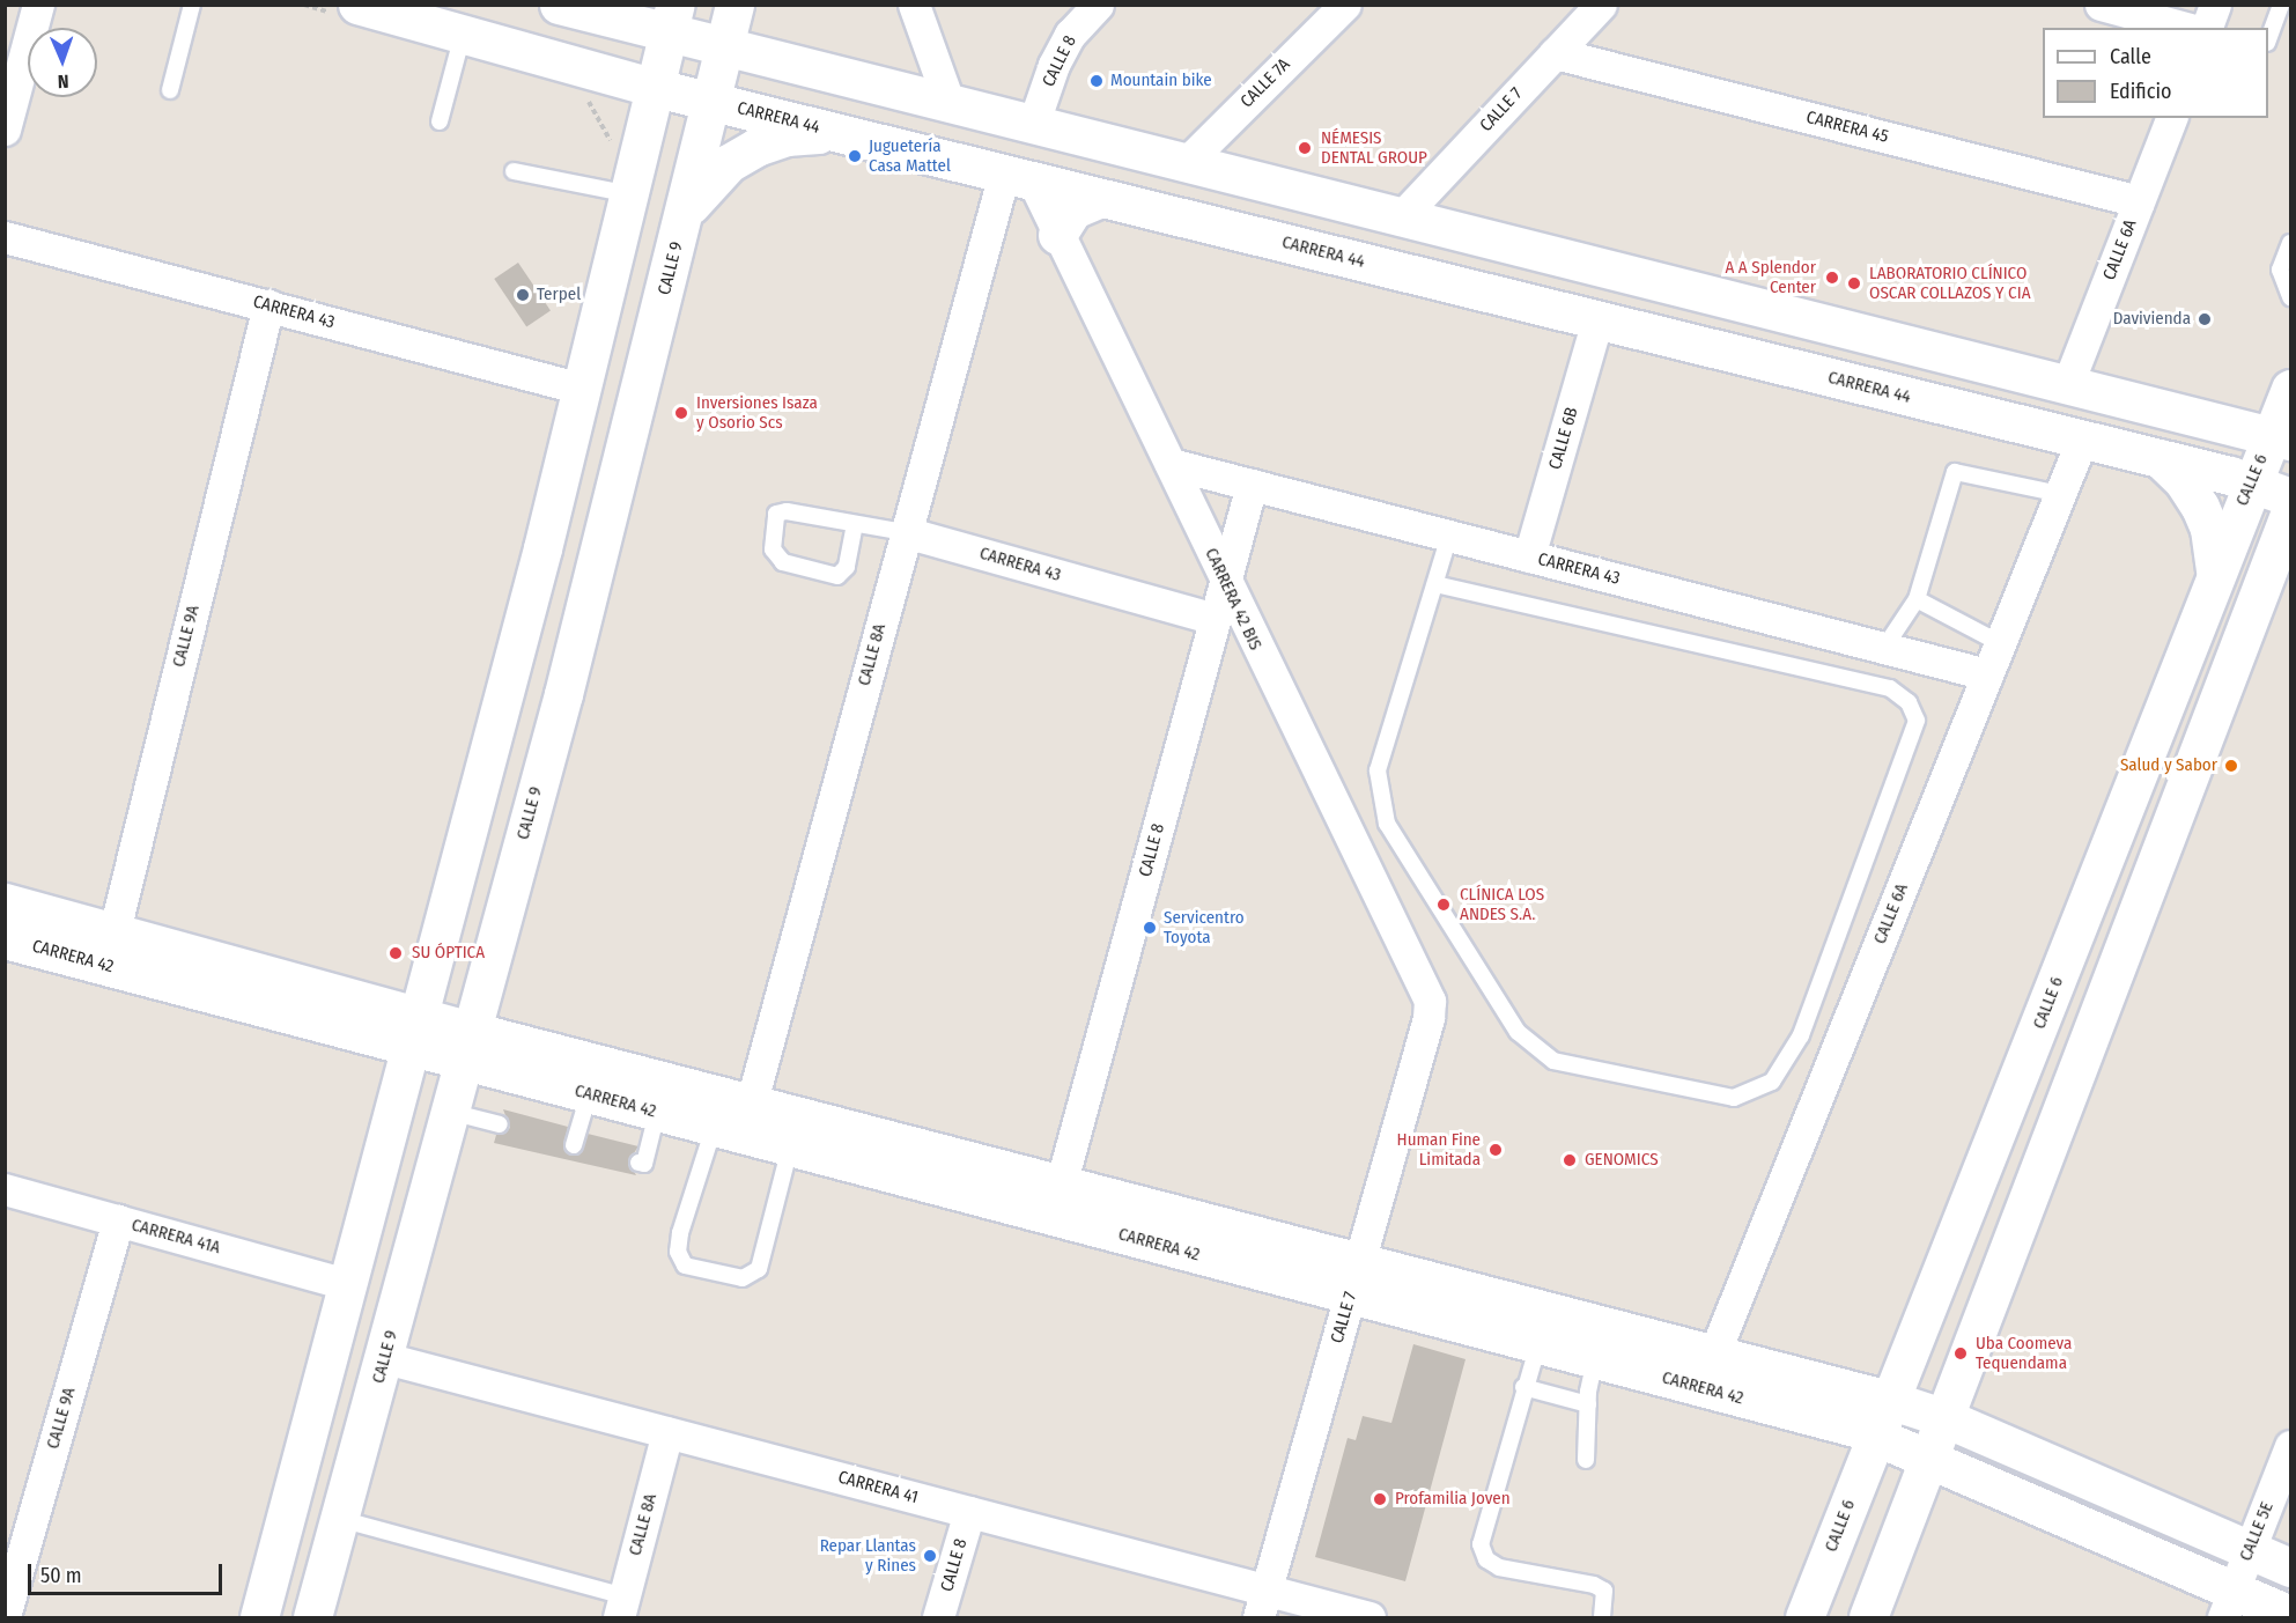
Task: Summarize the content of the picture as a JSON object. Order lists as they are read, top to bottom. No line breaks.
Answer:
{"streets":{"main road":["CARRERA 44","CALLE 9","CALLE 6","CARRERA 42"],"street":["CALLE 8","CALLE 7A","CALLE 7","CARRERA 45","CALLE 6A","CARRERA 43","CALLE 6B","CARRERA 42 BIS","CALLE 9A","CALLE 8A","CARRERA 41A","CARRERA 41","CALLE 5E"]},"crossings":[["CALLE 8","CARRERA 43"],["CALLE 8","CARRERA 42 BIS"],["CALLE 8","CARRERA 42"],["CALLE 8","CARRERA 41"],["CALLE 7","CARRERA 45"],["CALLE 7","CARRERA 42 BIS"],["CALLE 7","CARRERA 42"],["CALLE 7","CARRERA 41"],["CARRERA 44","CALLE 6A"],["CARRERA 44","CALLE 9"],["CARRERA 44","CALLE 6B"],["CARRERA 44","CALLE 6"],["CARRERA 44","CARRERA 42 BIS"],["CARRERA 44","CALLE 8A"],["CARRERA 45","CALLE 6A"],["CALLE 6A","CARRERA 43"],["CALLE 6A","CARRERA 42"],["CALLE 9","CARRERA 42"],["CALLE 9","CARRERA 41"],["CARRERA 43","CALLE 6B"],["CARRERA 43","CARRERA 42 BIS"],["CARRERA 43","CALLE 9A"],["CARRERA 43","CALLE 8A"],["CALLE 6","CARRERA 42"],["CARRERA 42 BIS","CALLE 8A"],["CALLE 9A","CARRERA 42"],["CALLE 9A","CARRERA 41A"],["CALLE 8A","CARRERA 42"],["CALLE 8A","CARRERA 41"],["CARRERA 42","CALLE 5E"]],"places":["Mountain bike","NÉMESIS DENTAL GROUP","Juguetería Casa Mattel","A A Splendor Center","LABORATORIO CLÍNICO OSCAR COLLAZOS Y CIA","Terpel","Davivienda","Inversiones Isaza y Osorio Scs","Salud y Sabor","CLÍNICA LOS ANDES S.A.","Servicentro Toyota","SU ÓPTICA","Human Fine Limitada","GENOMICS","Uba Coomeva Tequendama","Profamilia Joven","Repar Llantas y Rines"],"legend":["Calle","Edificio"],"scale_bar":"50 m","north":"bottom"}
